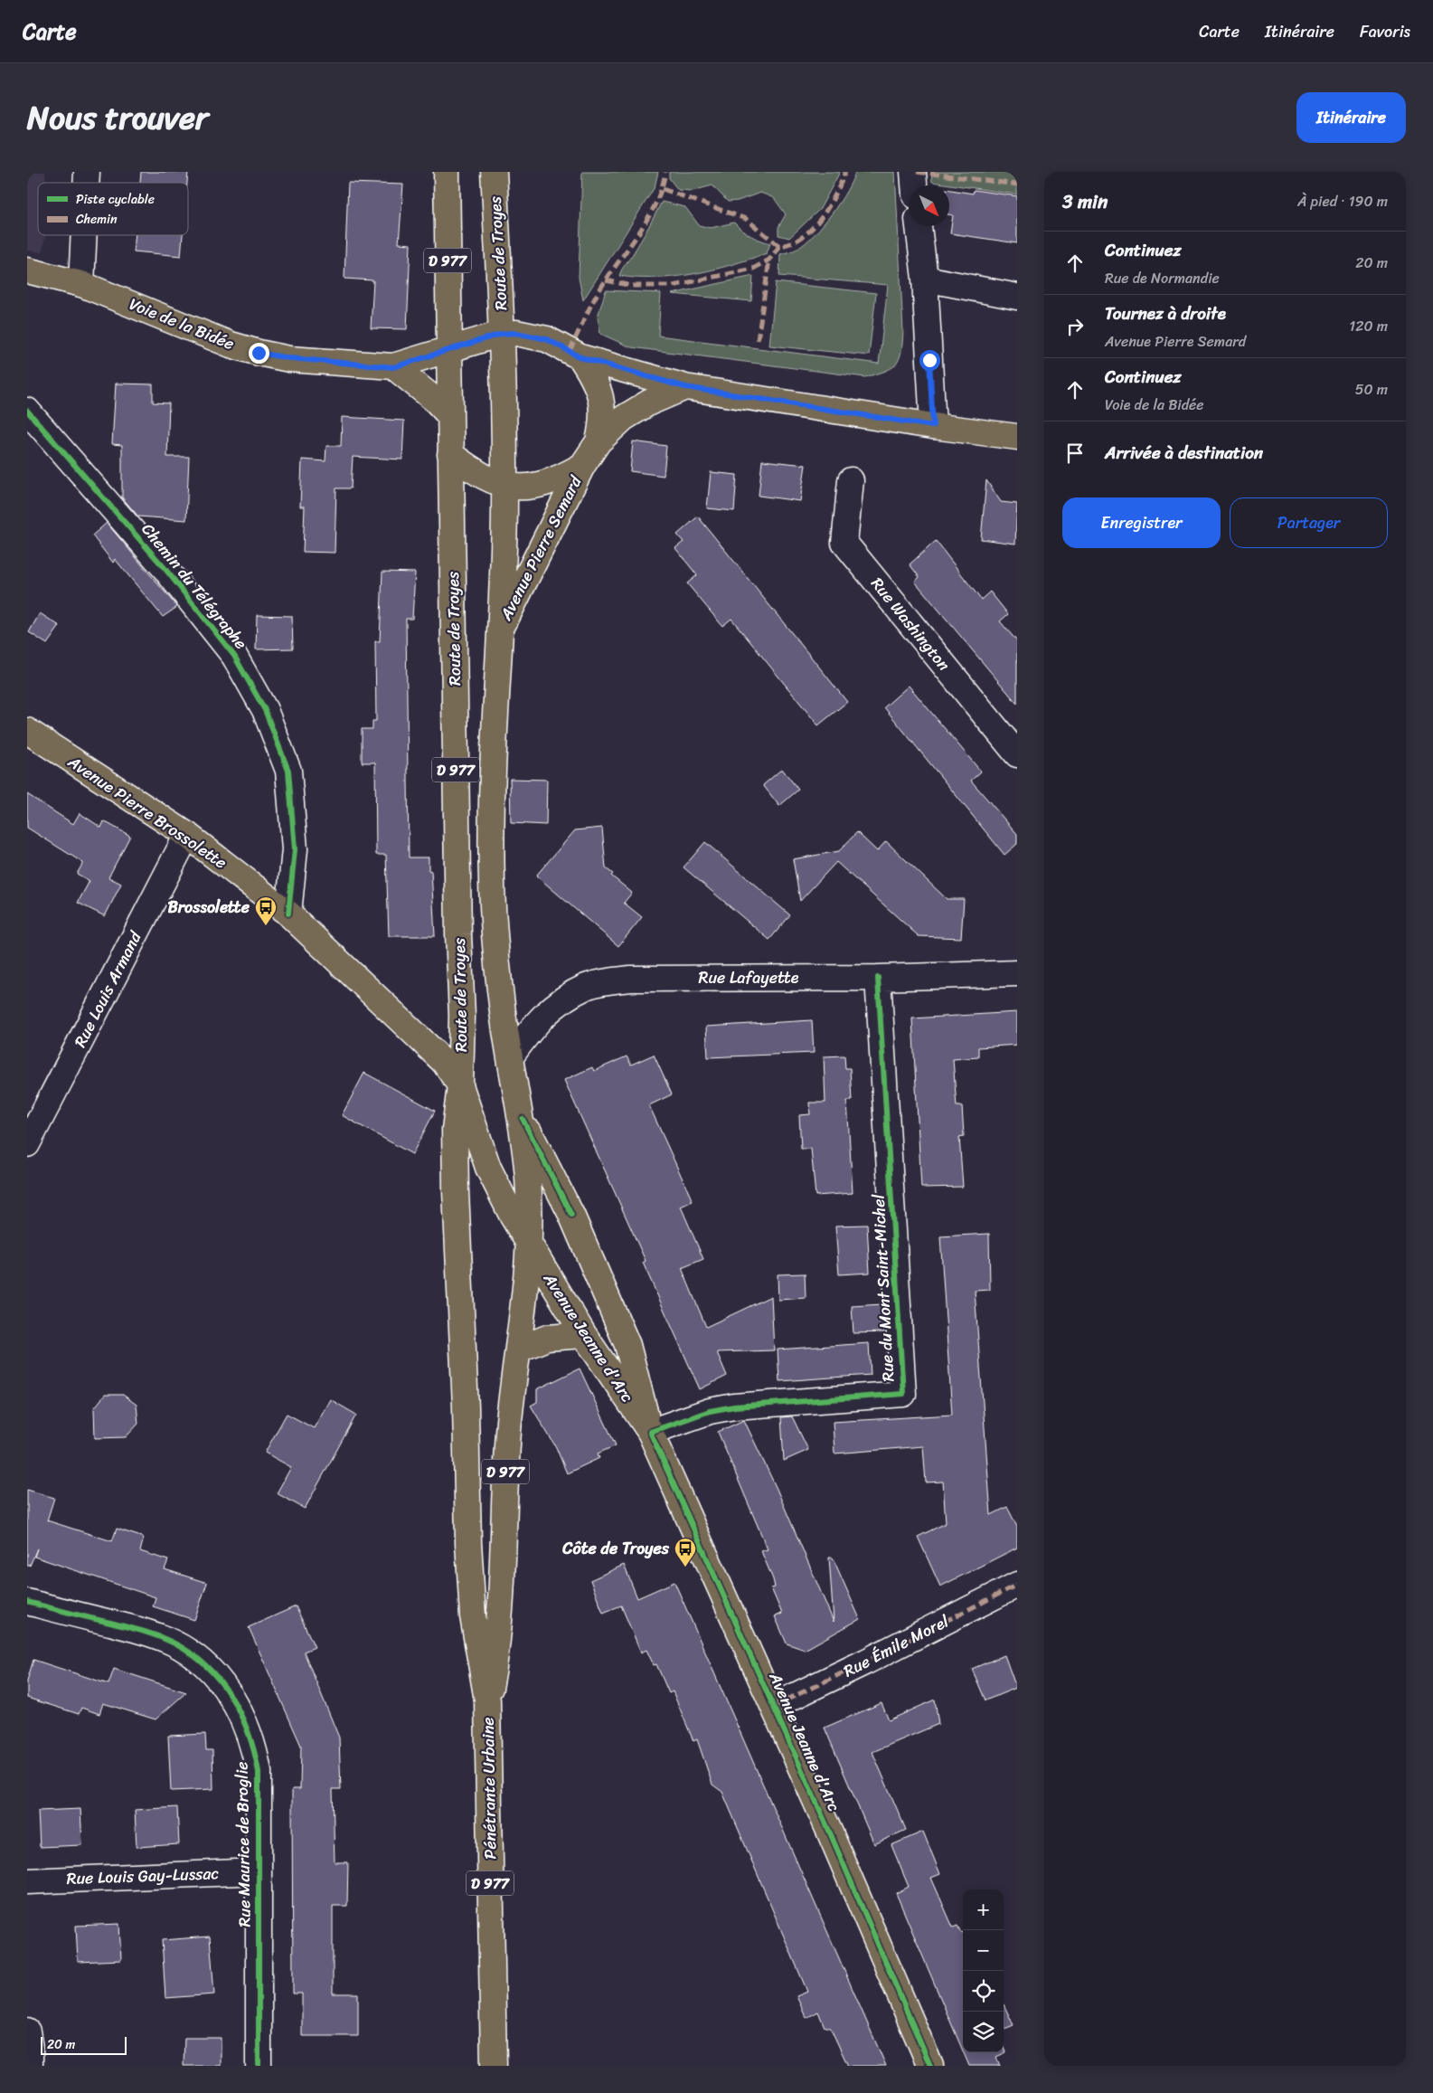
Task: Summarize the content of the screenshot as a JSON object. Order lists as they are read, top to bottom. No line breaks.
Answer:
{"streets":{"main road":["Route de Troyes","D 977","Voie de la Bidée","Avenue Pierre Semard","Avenue Pierre Brossolette","Avenue Jeanne d'Arc","Pénétrante Urbaine"],"street":["Chemin du Télégraphe","Rue Washington","Rue Lafayette","Rue Louis Armand","Rue du Mont Saint-Michel","Rue Émile Morel","Rue Maurice de Broglie","Rue Louis Gay-Lussac"]},"crossings":[["Route de Troyes","D 977"],["Route de Troyes","Voie de la Bidée"],["Route de Troyes","Avenue Pierre Semard"],["Route de Troyes","Avenue Pierre Brossolette"],["Route de Troyes","Avenue Jeanne d'Arc"],["D 977","Avenue Pierre Semard"],["D 977","Avenue Pierre Brossolette"],["D 977","Rue Lafayette"],["D 977","Avenue Jeanne d'Arc"],["D 977","Pénétrante Urbaine"],["Voie de la Bidée","Avenue Pierre Semard"],["Chemin du Télégraphe","Avenue Pierre Brossolette"],["Avenue Pierre Brossolette","Rue Louis Armand"],["Avenue Pierre Brossolette","Avenue Jeanne d'Arc"],["Rue Lafayette","Rue du Mont Saint-Michel"],["Rue du Mont Saint-Michel","Avenue Jeanne d'Arc"],["Avenue Jeanne d'Arc","Rue Émile Morel"],["Rue Maurice de Broglie","Rue Louis Gay-Lussac"]],"places":{"bus stop":["Brossolette","Côte de Troyes"]},"legend":["Piste cyclable","Chemin"],"scale_bar":"20 m","north":"bottom right","page":{"header":"Carte","nav":["Carte","Itinéraire","Favoris"],"title":"Nous trouver","buttons":["Itinéraire",["Enregistrer","Partager"]],"heading":["3 min","À pied · 190 m"],"list":[["Continuez","Rue de Normandie","20 m"],["Tournez à droite","Avenue Pierre Semard","120 m"],["Continuez","Voie de la Bidée","50 m"],"Arrivée à destination"],"map_buttons":["+","−"],"scale":"20 m"}}
